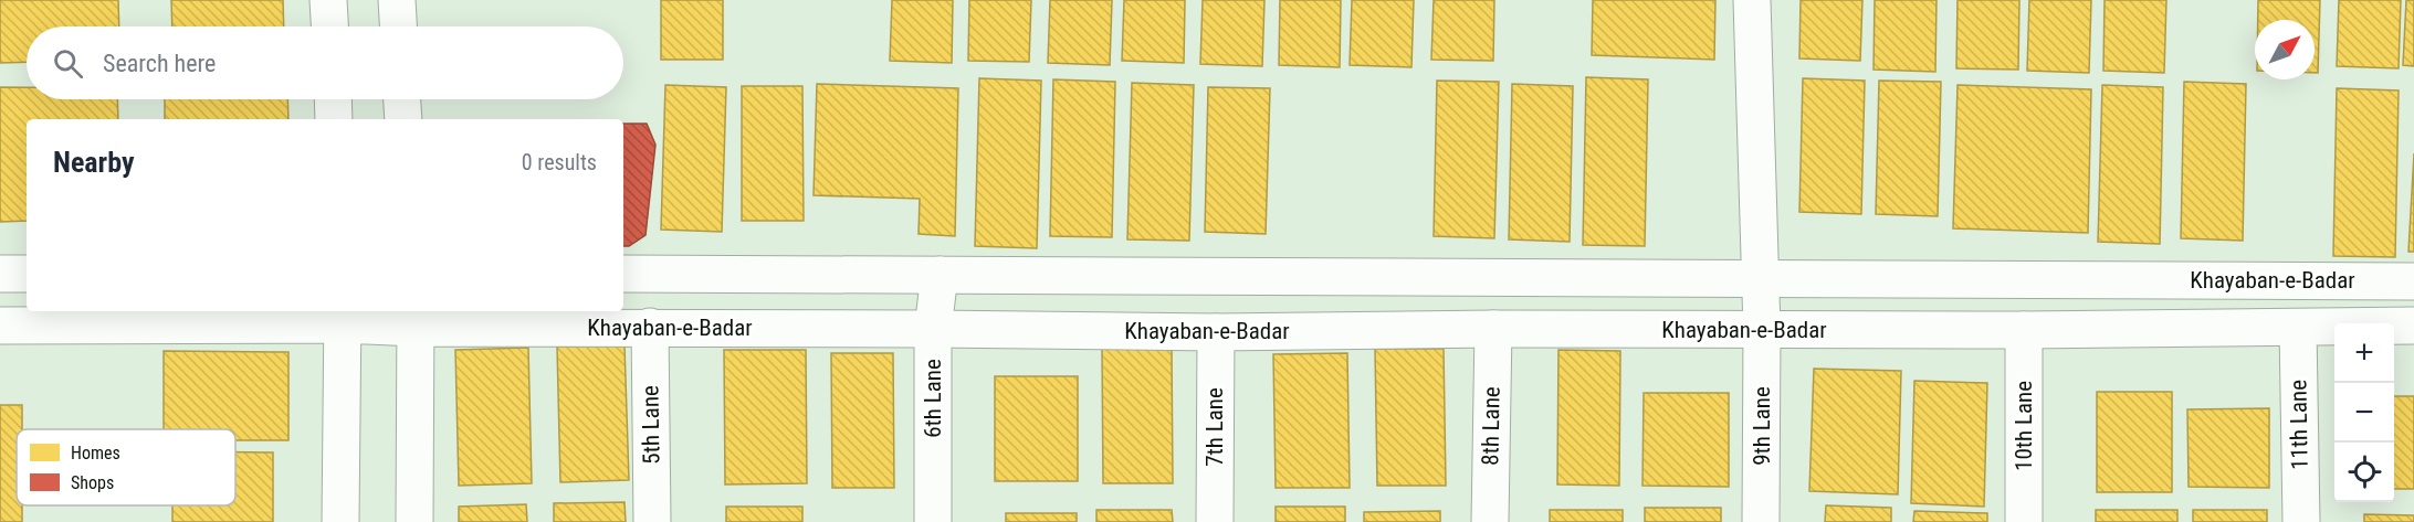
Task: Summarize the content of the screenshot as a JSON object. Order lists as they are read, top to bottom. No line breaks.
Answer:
{"streets":{"main road":["Khayaban-e-Badar","6th Lane","5th Lane","11th Lane","8th Lane","9th Lane","10th Lane","7th Lane"]},"crossings":[["Khayaban-e-Badar","6th Lane"],["Khayaban-e-Badar","5th Lane"],["Khayaban-e-Badar","11th Lane"],["Khayaban-e-Badar","8th Lane"],["Khayaban-e-Badar","9th Lane"],["Khayaban-e-Badar","10th Lane"],["Khayaban-e-Badar","7th Lane"]],"legend":["Homes","Shops"],"north":"top right","page":{"search":"Search here","heading":["Nearby","0 results"],"map_buttons":["+","−"]}}
